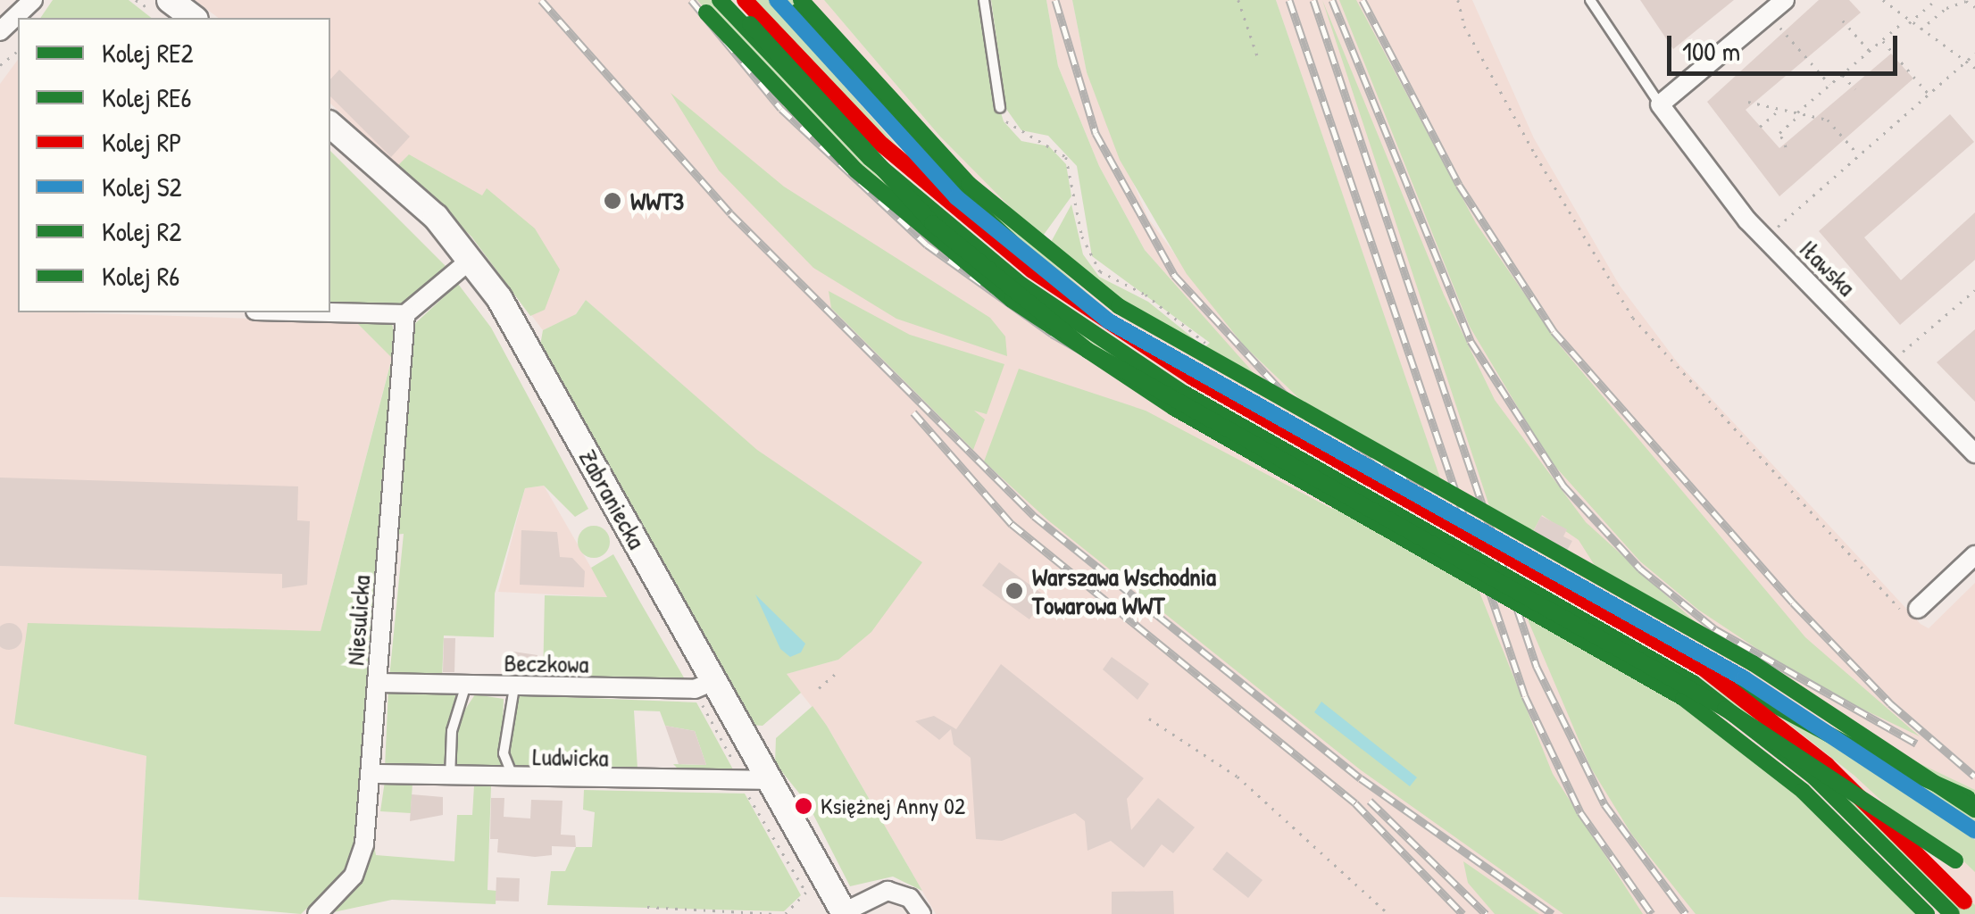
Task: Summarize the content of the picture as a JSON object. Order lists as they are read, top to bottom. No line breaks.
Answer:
{"streets":{"main road":["Zabraniecka"],"street":["Iławska","Niesulicka","Beczkowa","Ludwicka"]},"crossings":[["Zabraniecka","Beczkowa"],["Zabraniecka","Ludwicka"],["Niesulicka","Beczkowa"],["Niesulicka","Ludwicka"]],"places":["WWT3","Warszawa Wschodnia Towarowa WWT","Księżnej Anny 02"],"lines":["rail line RE2","rail line RP","rail line S2","rail line R2","rail line RE6","rail line R6"],"legend":["Kolej RE2","Kolej RE6","Kolej RP","Kolej S2","Kolej R2","Kolej R6"],"scale_bar":"100 m"}
